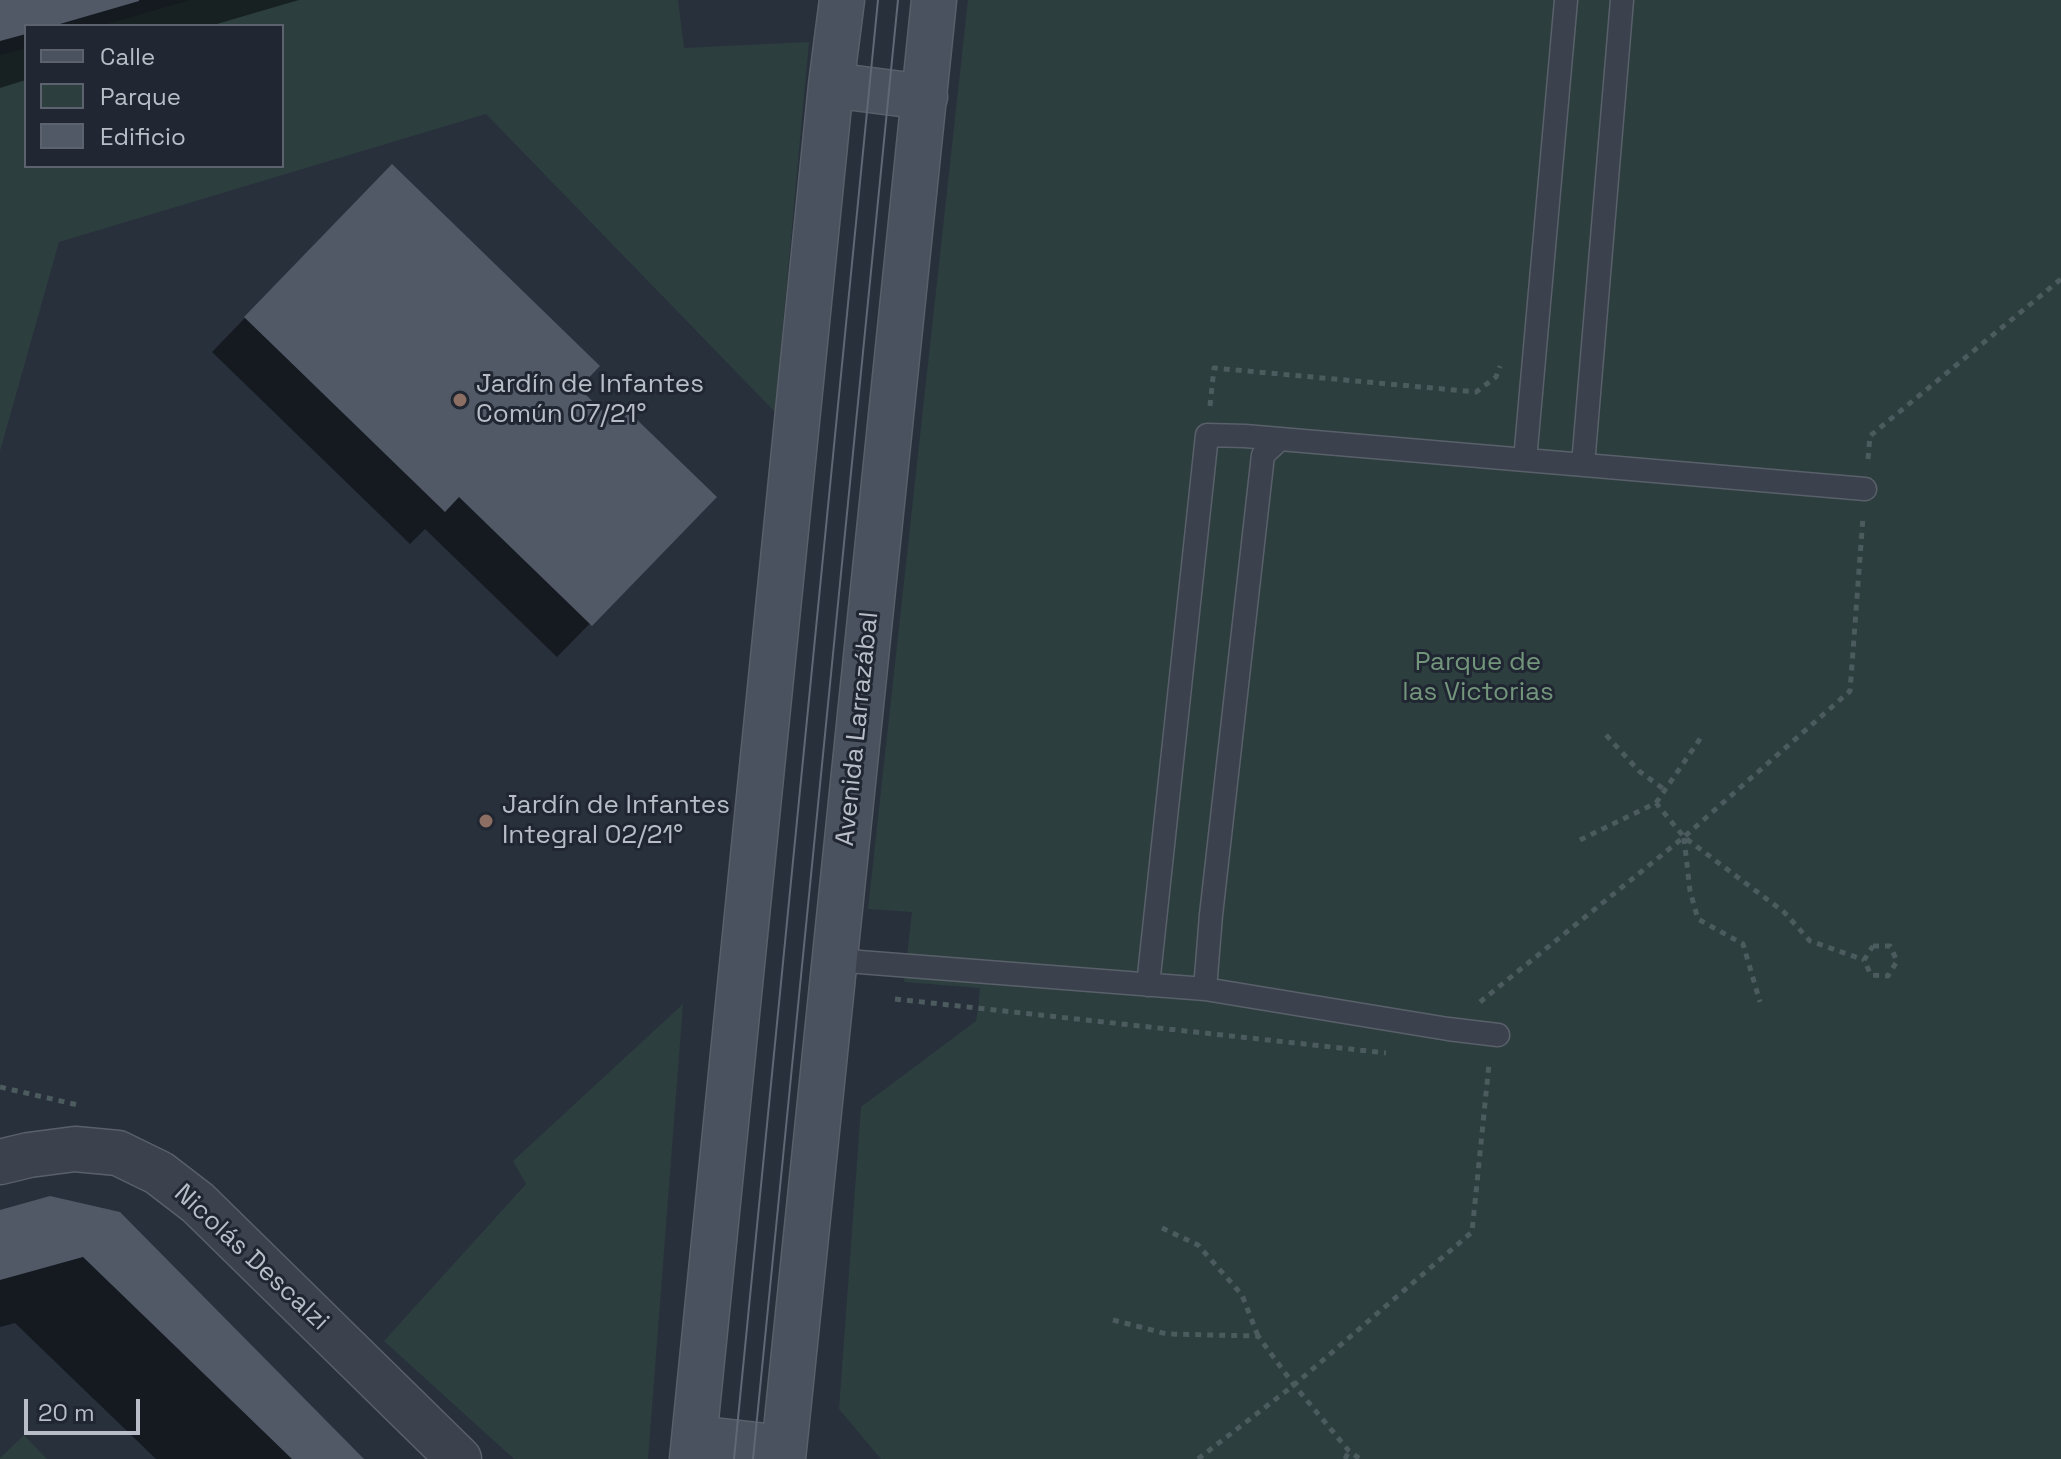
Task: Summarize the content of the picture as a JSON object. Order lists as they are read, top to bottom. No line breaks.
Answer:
{"streets":{"main road":["Avenida Larrazábal"],"street":["Nicolás Descalzi"]},"parks":["Parque de las Victorias"],"places":["Jardín de Infantes Común 07/21°","Jardín de Infantes Integral 02/21°"],"legend":["Calle","Parque","Edificio"],"scale_bar":"20 m"}
